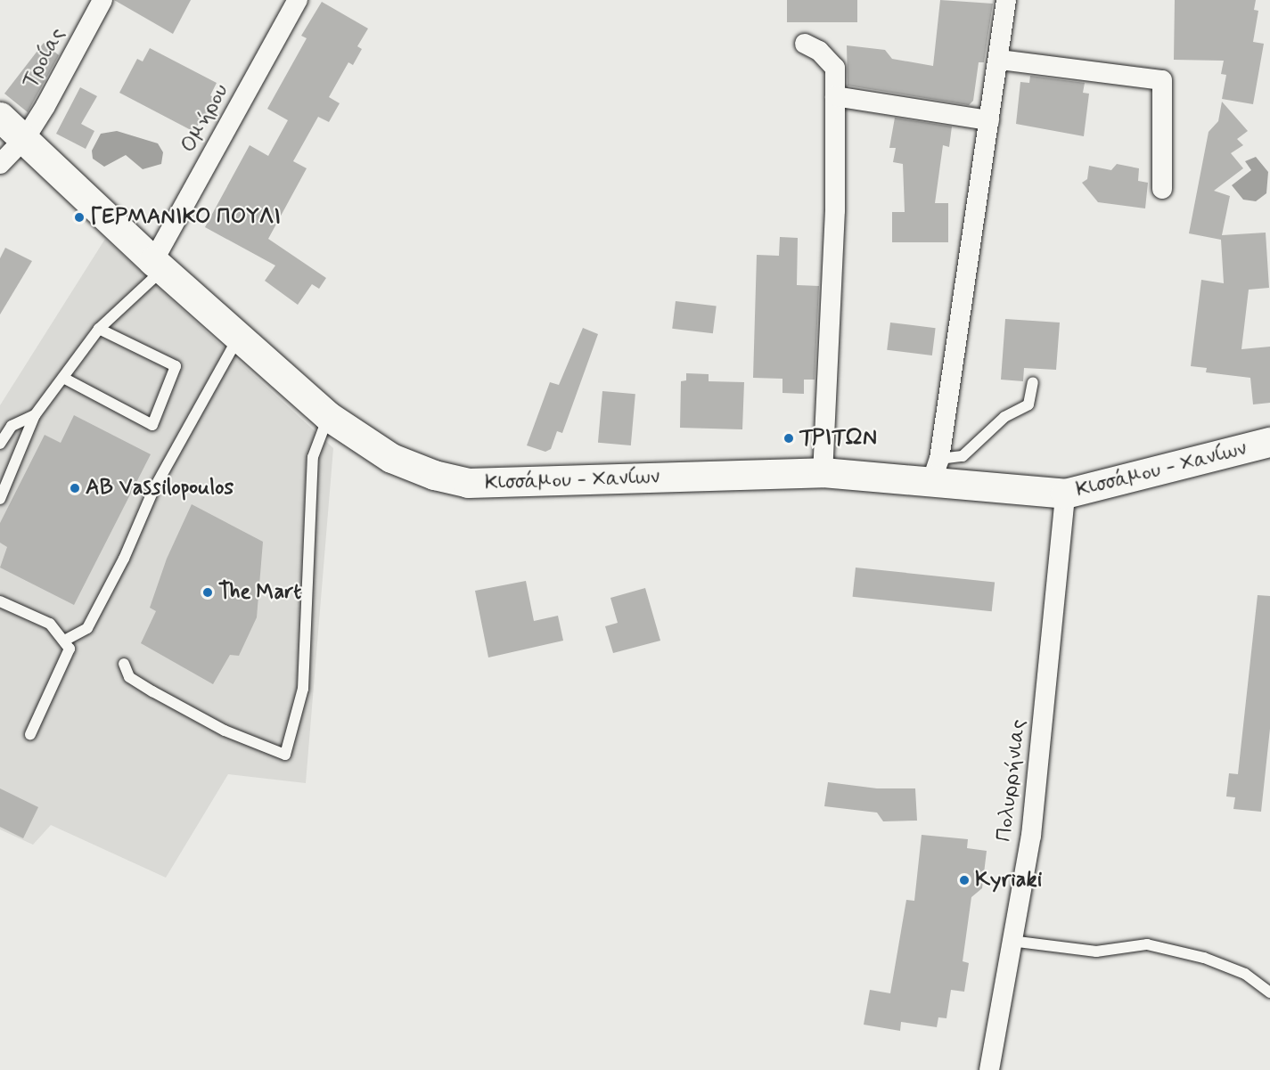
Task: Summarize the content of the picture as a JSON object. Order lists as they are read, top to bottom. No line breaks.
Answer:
{"streets":{"main road":["Κισσάμου - Χανίων"],"street":["Τροίας","Ομήρου","Πολυρρήνιας"]},"crossings":[["Τροίας","Κισσάμου - Χανίων"],["Ομήρου","Κισσάμου - Χανίων"],["Κισσάμου - Χανίων","Πολυρρήνιας"]],"places":["ΓΕΡΜΑΝΙΚΟ ΠΟΥΛΙ","ΤΡΙΤΩΝ","AB Vassilopoulos","The Mart","Kyriaki"]}
